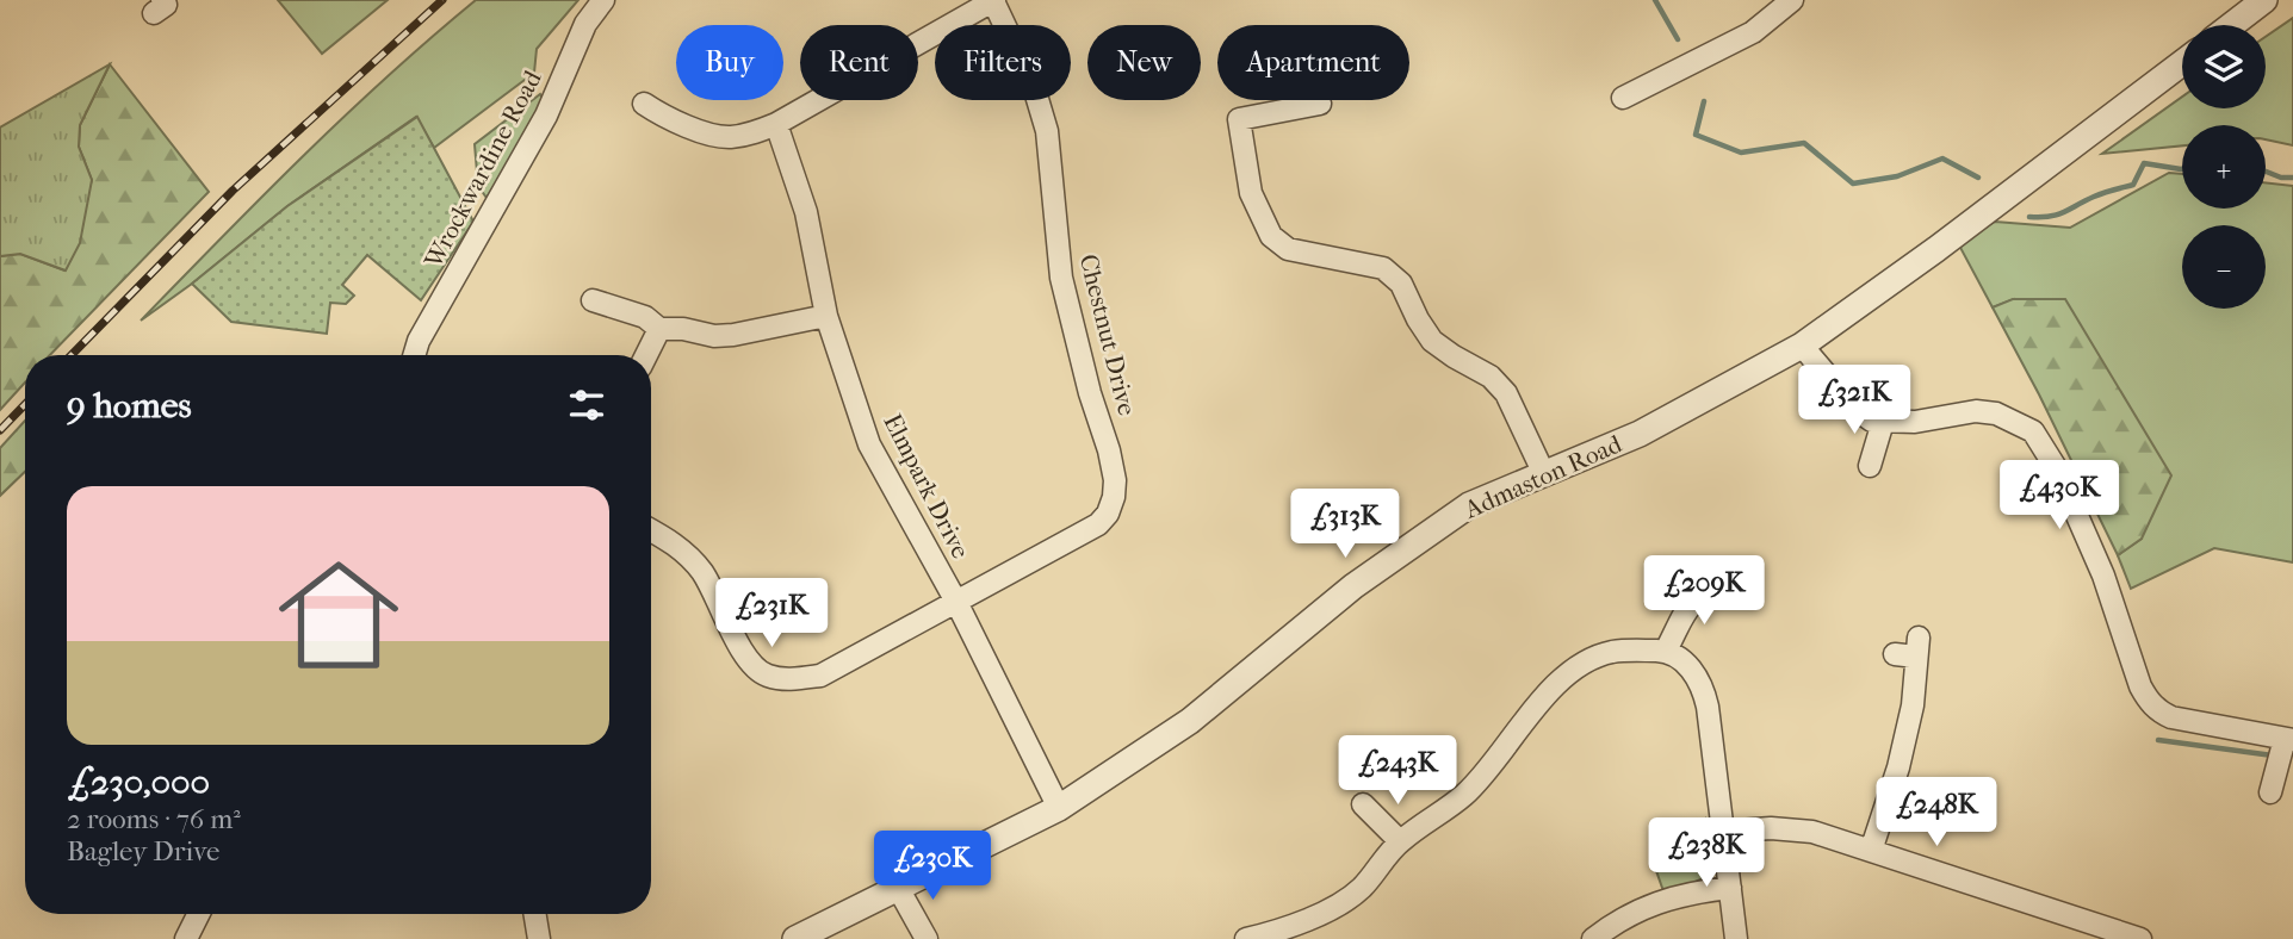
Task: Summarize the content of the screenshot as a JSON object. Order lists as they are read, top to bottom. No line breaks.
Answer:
{"streets":{"street":["Wrockwardine Road","Chestnut Drive","Admaston Road","Elmpark Drive"]},"crossings":[["Chestnut Drive","Elmpark Drive"],["Admaston Road","Elmpark Drive"]],"page":{"map_buttons":["+","−"],"chip":["Buy","Rent","Filters","New","Apartment"],"heading":"9 homes","price":["£321K","£430K","£313K","£209K","£231K","£243K","£248K","£238K","£230K"],"list":[{"name":"£230,000","note":"2 rooms · 76 m² · Bagley Drive"}]}}
